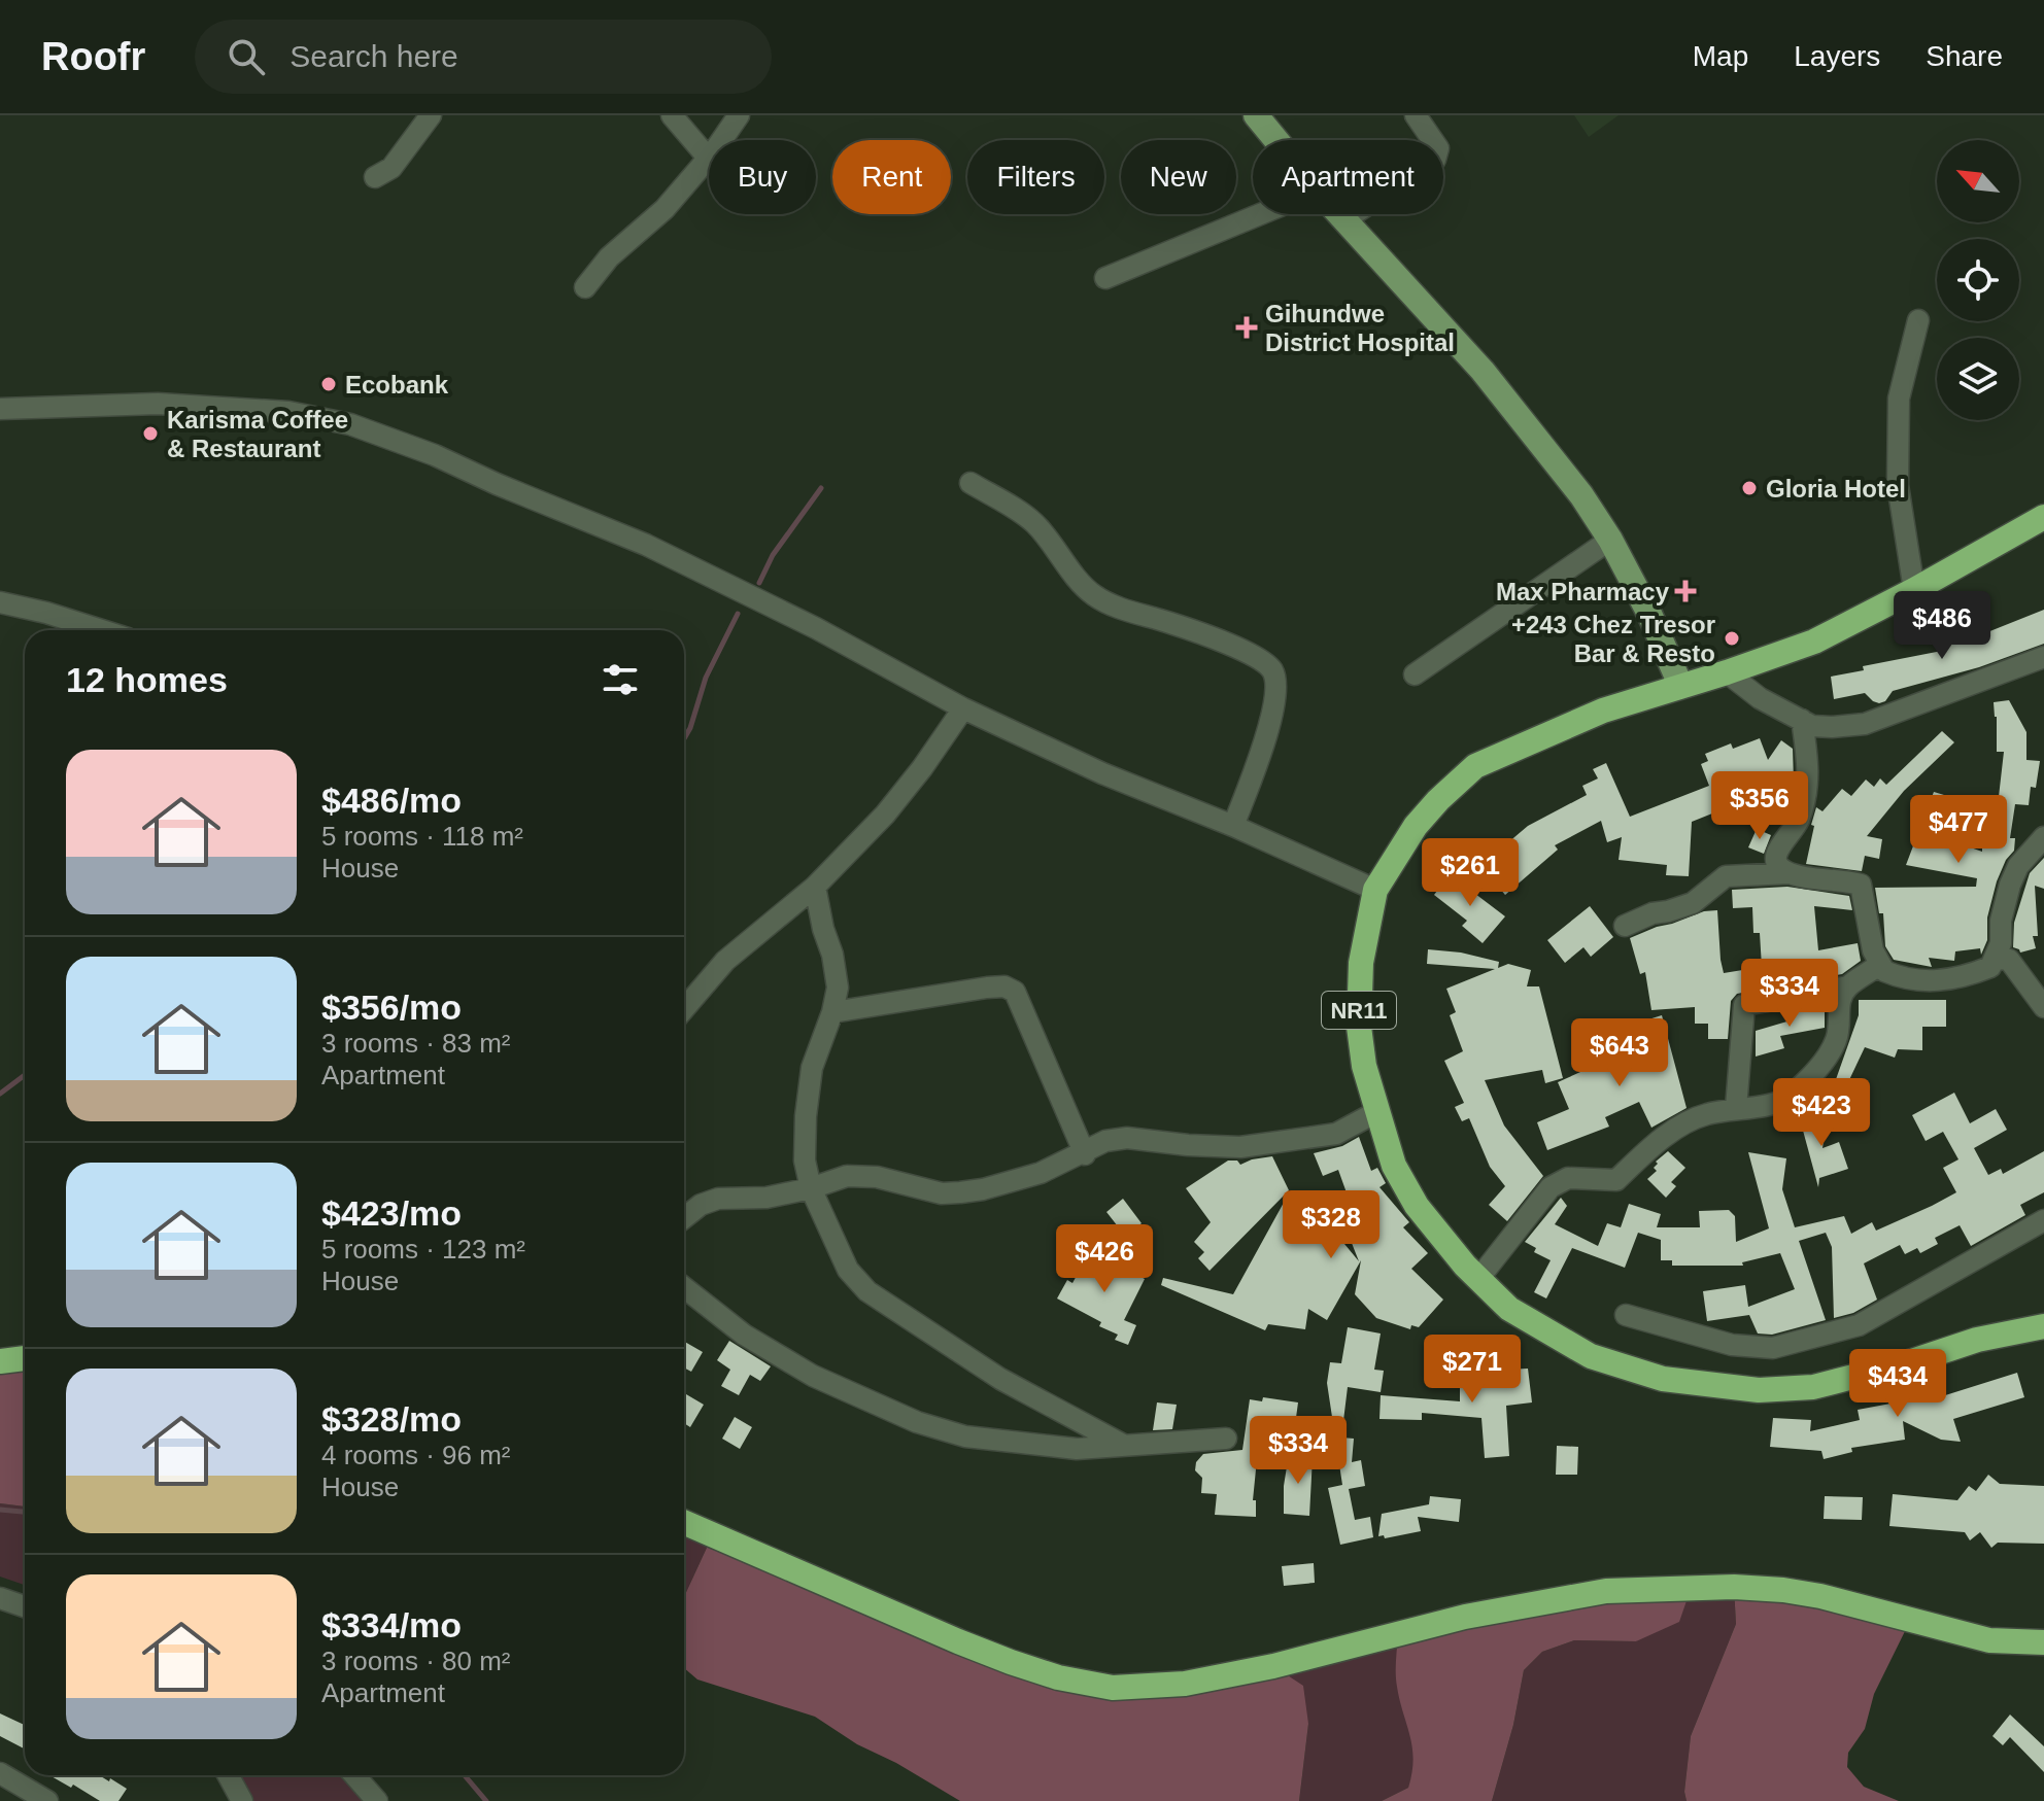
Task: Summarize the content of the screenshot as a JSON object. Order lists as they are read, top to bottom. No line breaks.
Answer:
{"streets":{"highway":["NR11"]},"places":{"health":["Gihundwe District Hospital","Max Pharmacy"],"other":["Ecobank","Karisma Coffee & Restaurant","Gloria Hotel","+243 Chez Tresor Bar & Resto"]},"north":"top left","page":{"header":"Roofr","search":"Search here","nav":["Map","Layers","Share"],"chip":["Buy","Rent","Filters","New","Apartment"],"price":["$486","$356","$477","$261","$334","$643","$423","$328","$426","$271","$434","$334"],"heading":"12 homes","list":[{"name":"$486/mo","note":"5 rooms · 118 m² · House"},{"name":"$356/mo","note":"3 rooms · 83 m² · Apartment"},{"name":"$423/mo","note":"5 rooms · 123 m² · House"},{"name":"$328/mo","note":"4 rooms · 96 m² · House"},{"name":"$334/mo","note":"3 rooms · 80 m² · Apartment"}]}}
